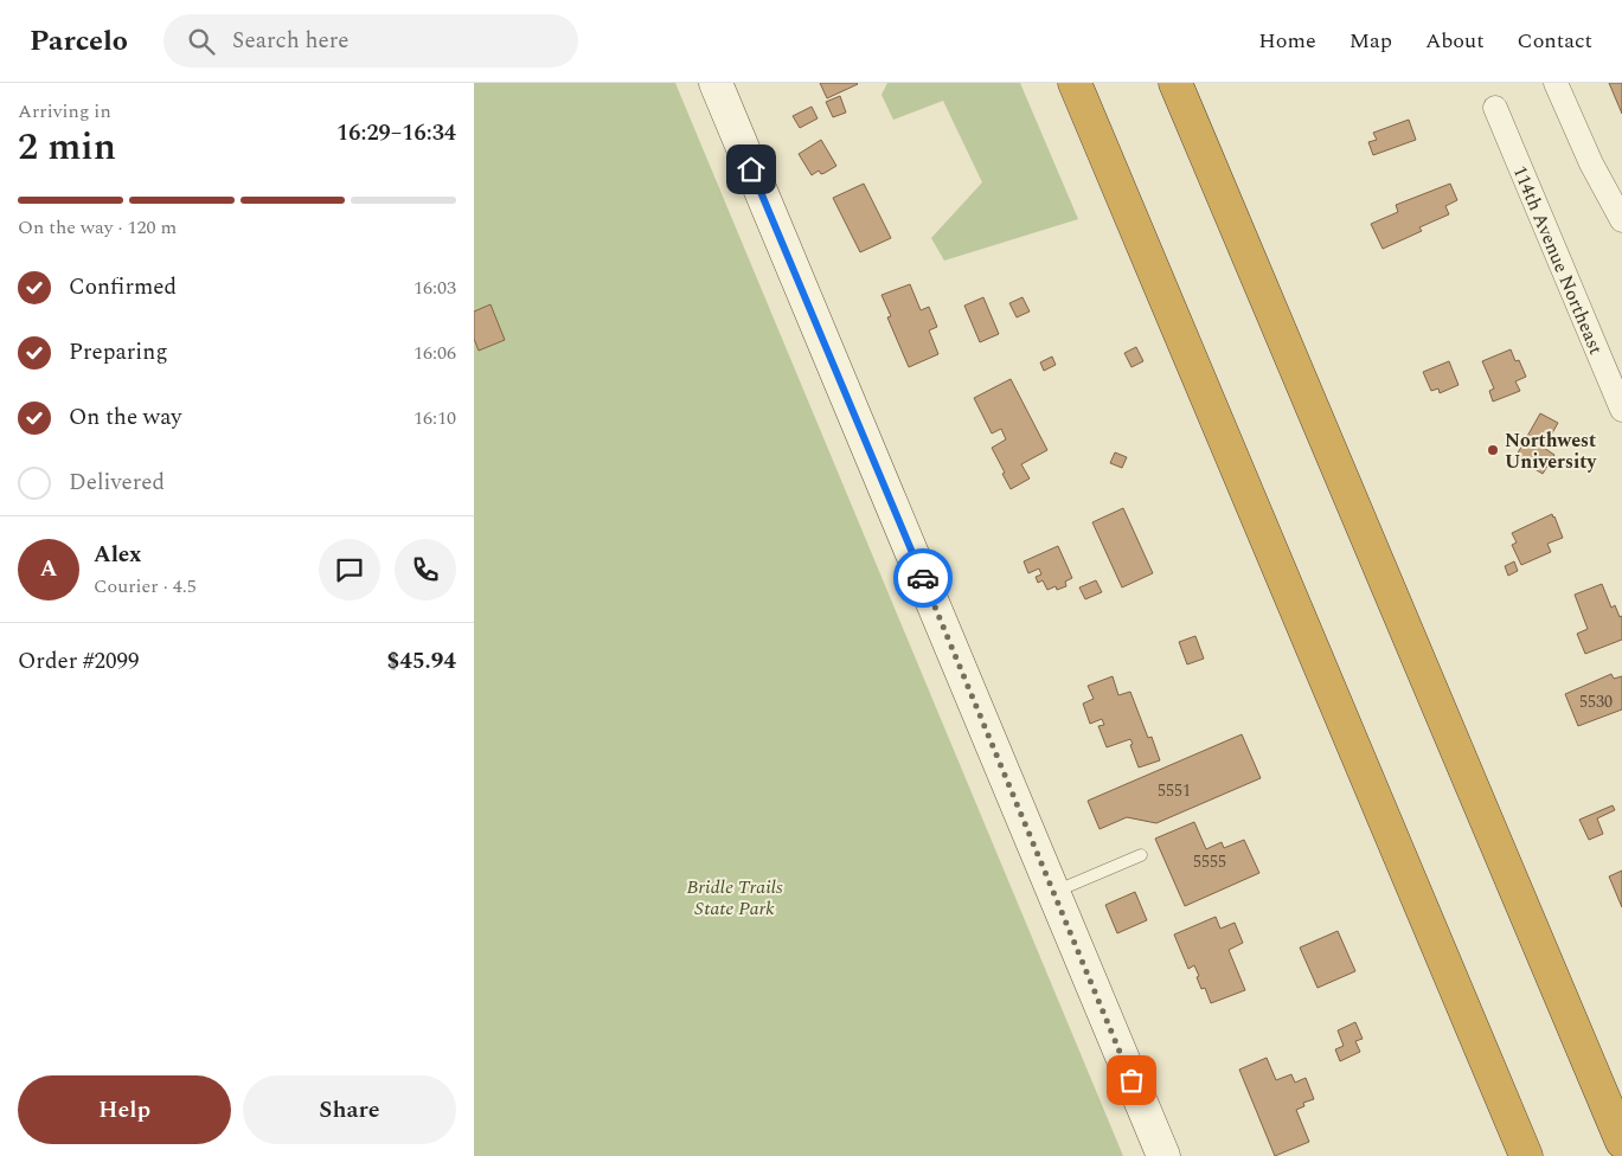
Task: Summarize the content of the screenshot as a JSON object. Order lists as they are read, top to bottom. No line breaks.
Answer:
{"streets":{"street":["114th Avenue Northeast"]},"parks":["Bridle Trails State Park"],"places":["Northwest University"],"house_numbers":["5530","5551","5555"],"page":{"header":"Parcelo","search":"Search here","nav":["Home","Map","About","Contact"],"heading":["2 min","Arriving in","16:29–16:34"],"panel":["Alex","Courier · 4.5","Order #2099","$45.94"],"bar":"On the way · 120 m","list":[["Confirmed","16:03"],["Preparing","16:06"],["On the way","16:10"],"Delivered"],"round":"A","buttons":["Help","Share"]}}
